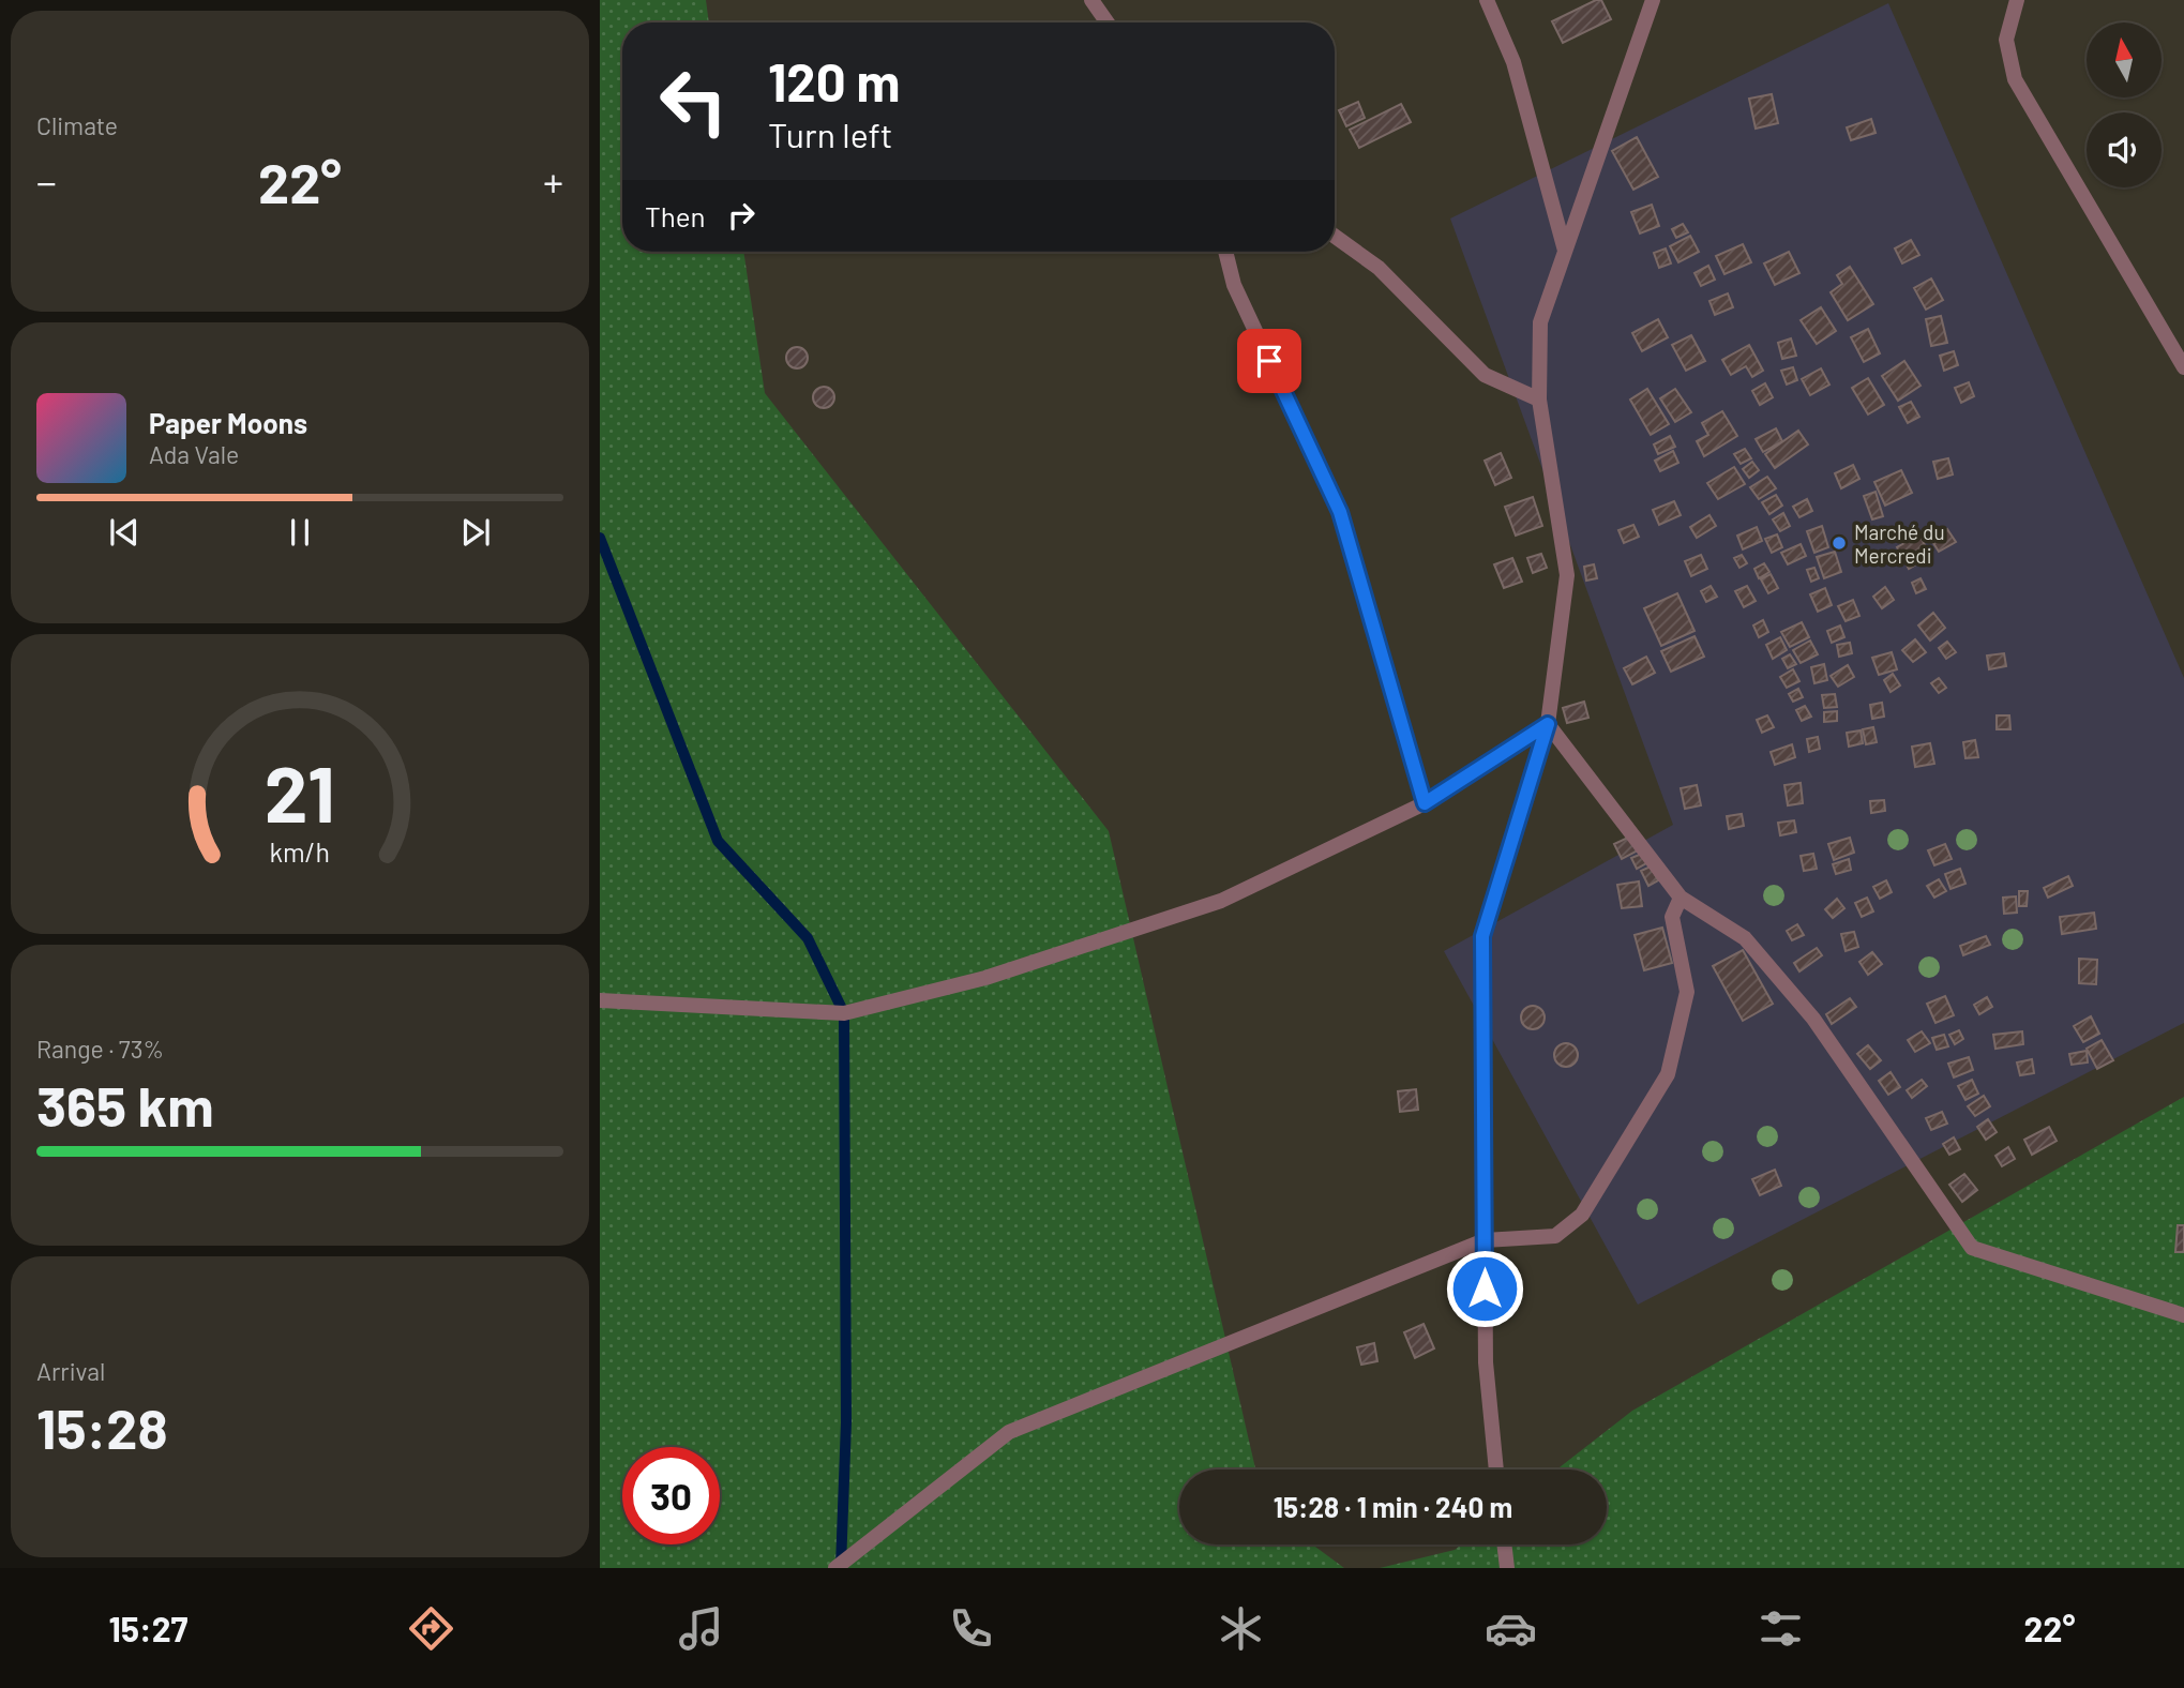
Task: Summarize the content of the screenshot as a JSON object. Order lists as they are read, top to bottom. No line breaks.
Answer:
{"places":["Marché du Mercredi"],"north":"top","page":{"tile":["Climate",["Range · 73%","365 km"],["Arrival","15:28"]],"turn":["120 m","Turn left"],"heat":["−","22°","+"],"then":"Then","song":["Paper Moons","Ada Vale"],"limit":"30","trip":"15:28 · 1 min · 240 m","tabs":["15:27","22°"],"gauge":["21","km/h"]}}
